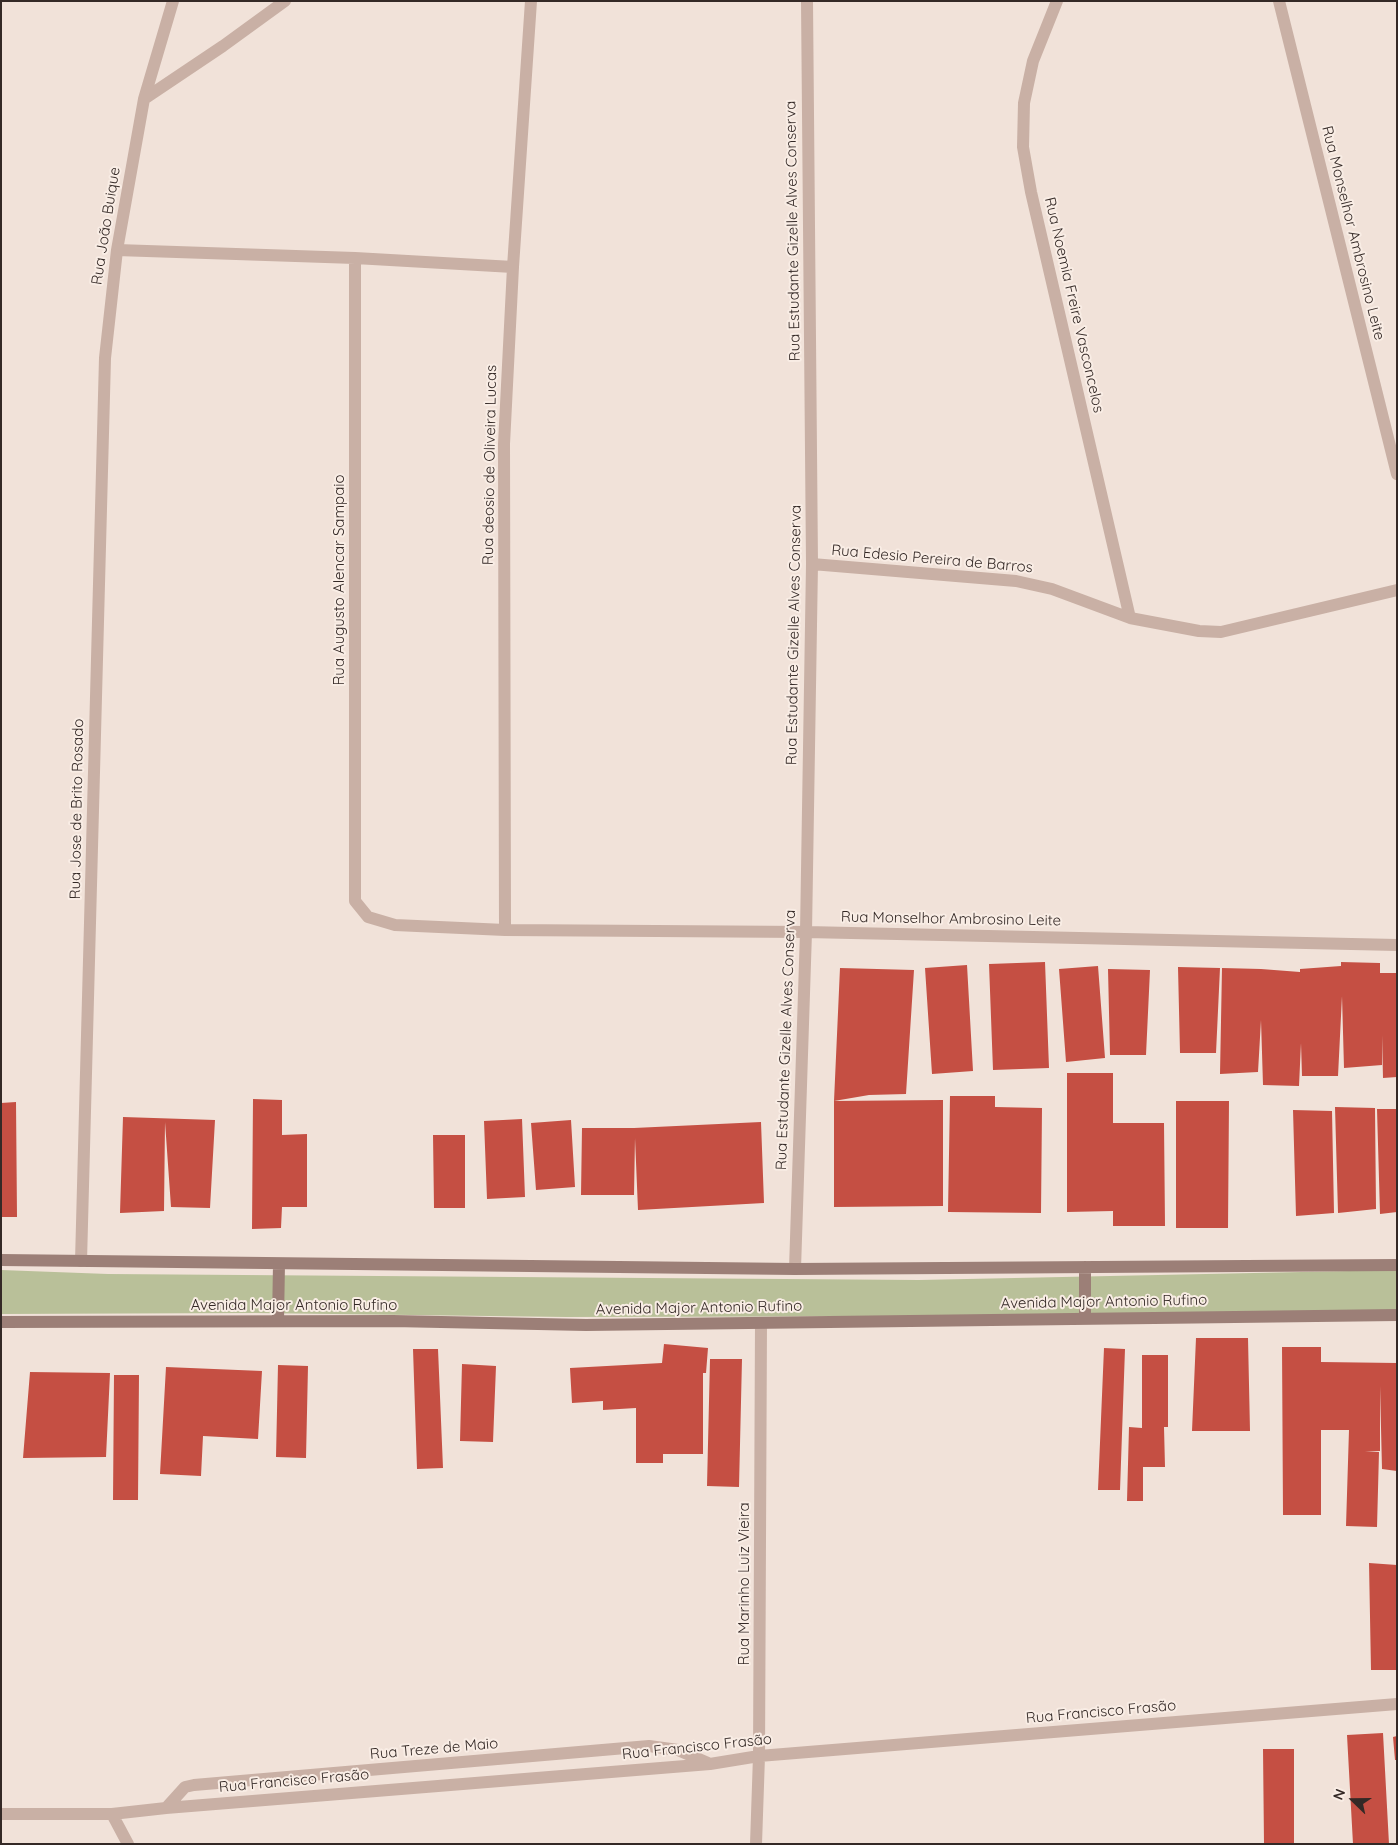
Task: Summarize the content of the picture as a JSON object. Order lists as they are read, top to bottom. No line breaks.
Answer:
{"streets":{"main road":["Avenida Major Antonio Rufino"],"street":["Rua João Buique","Rua Estudante Gizelle Alves Conserva","Rua Monselhor Ambrosino Leite","Rua Noemia Freire Vasconcelos","Rua deosio de Oliveira Lucas","Rua Edesio Pereira de Barros","Rua Augusto Alencar Sampaio","Rua Jose de Brito Rosado","Rua Marinho Luiz Vieira","Rua Francisco Frasão","Rua Treze de Maio"]},"crossings":[["Rua João Buique","Rua Jose de Brito Rosado"],["Rua Estudante Gizelle Alves Conserva","Rua Monselhor Ambrosino Leite"],["Rua Estudante Gizelle Alves Conserva","Rua Edesio Pereira de Barros"],["Rua Monselhor Ambrosino Leite","Rua deosio de Oliveira Lucas"],["Rua Monselhor Ambrosino Leite","Rua Augusto Alencar Sampaio"],["Rua Noemia Freire Vasconcelos","Rua Edesio Pereira de Barros"],["Avenida Major Antonio Rufino","Rua Marinho Luiz Vieira"],["Rua Marinho Luiz Vieira","Rua Francisco Frasão"],["Rua Francisco Frasão","Rua Treze de Maio"]],"north":"left"}
